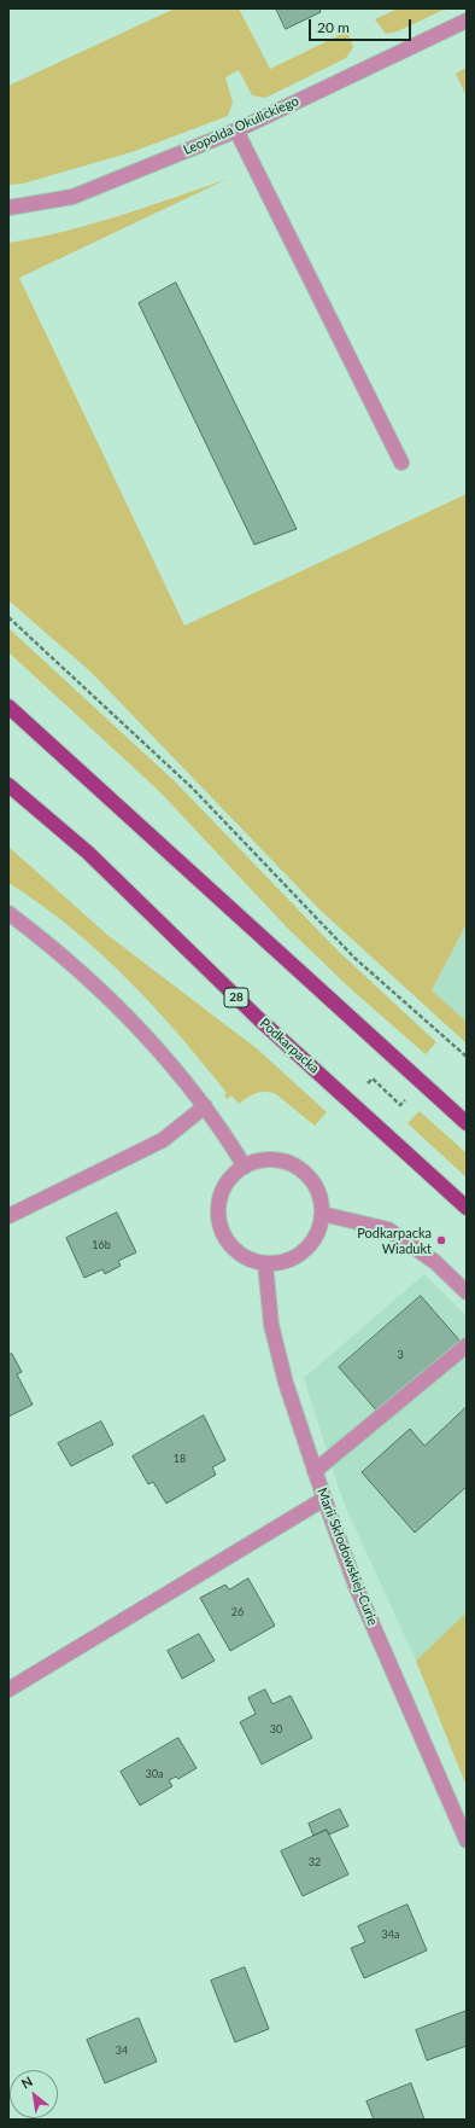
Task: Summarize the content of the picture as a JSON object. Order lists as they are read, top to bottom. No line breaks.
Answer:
{"streets":{"main road":["28","Podkarpacka"],"street":["Leopolda Okulickiego","Marii Skłodowskiej-Curie"]},"places":["Podkarpacka Wiadukt"],"house_numbers":["16b","3","18","26","30","30a","32","34a","34"],"scale_bar":"20 m","north":"top left"}
